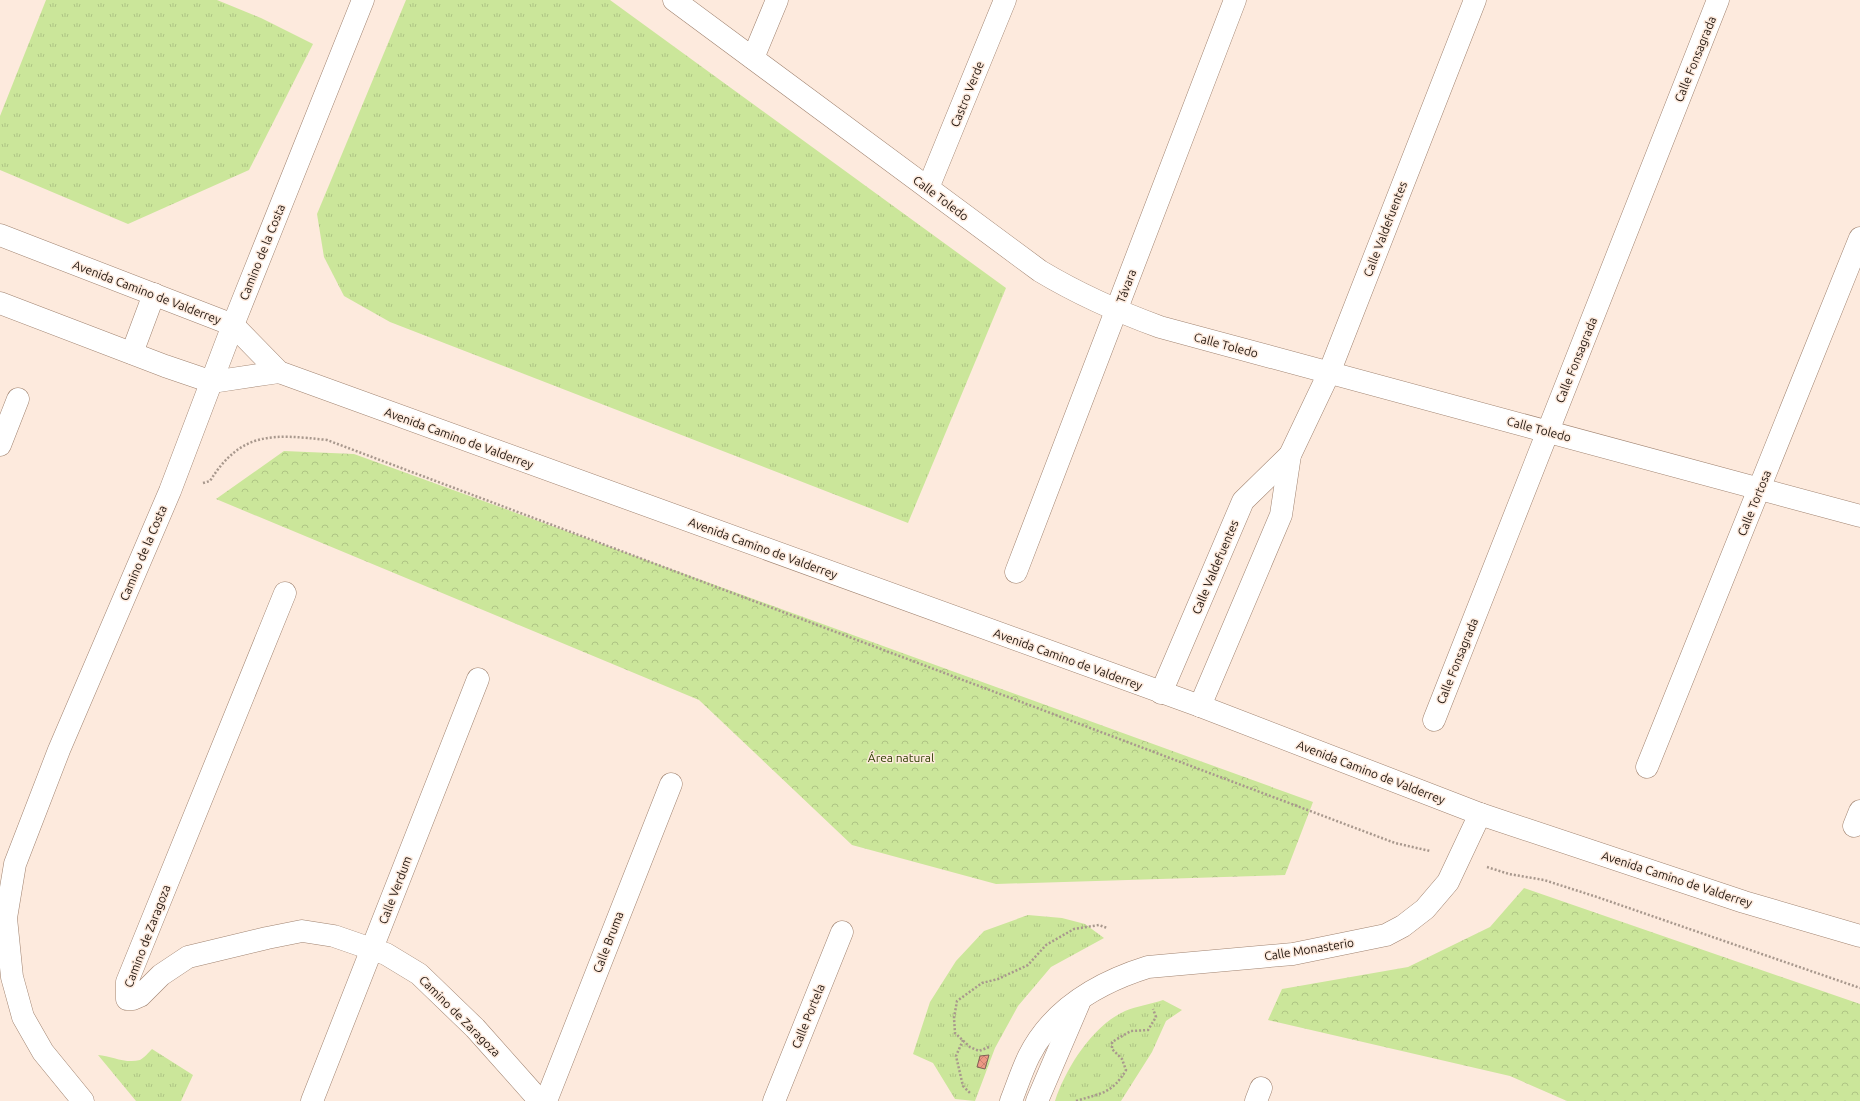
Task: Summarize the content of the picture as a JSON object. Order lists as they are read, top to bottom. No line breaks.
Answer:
{"streets":{"street":["Calle Fonsagrada","Castro Verde","Calle Toledo","Calle Valdefuentes","Camino de la Costa","Távara","Avenida Camino de Valderrey","Calle Tortosa","Calle Verdum","Camino de Zaragoza","Calle Bruma","Calle Monasterio","Calle Portela"]},"crossings":[["Calle Fonsagrada","Calle Toledo"],["Castro Verde","Calle Toledo"],["Calle Toledo","Calle Valdefuentes"],["Calle Toledo","Távara"],["Calle Toledo","Calle Tortosa"],["Calle Valdefuentes","Avenida Camino de Valderrey"],["Camino de la Costa","Avenida Camino de Valderrey"],["Avenida Camino de Valderrey","Calle Monasterio"],["Calle Verdum","Camino de Zaragoza"]],"parks":["Área natural"]}
